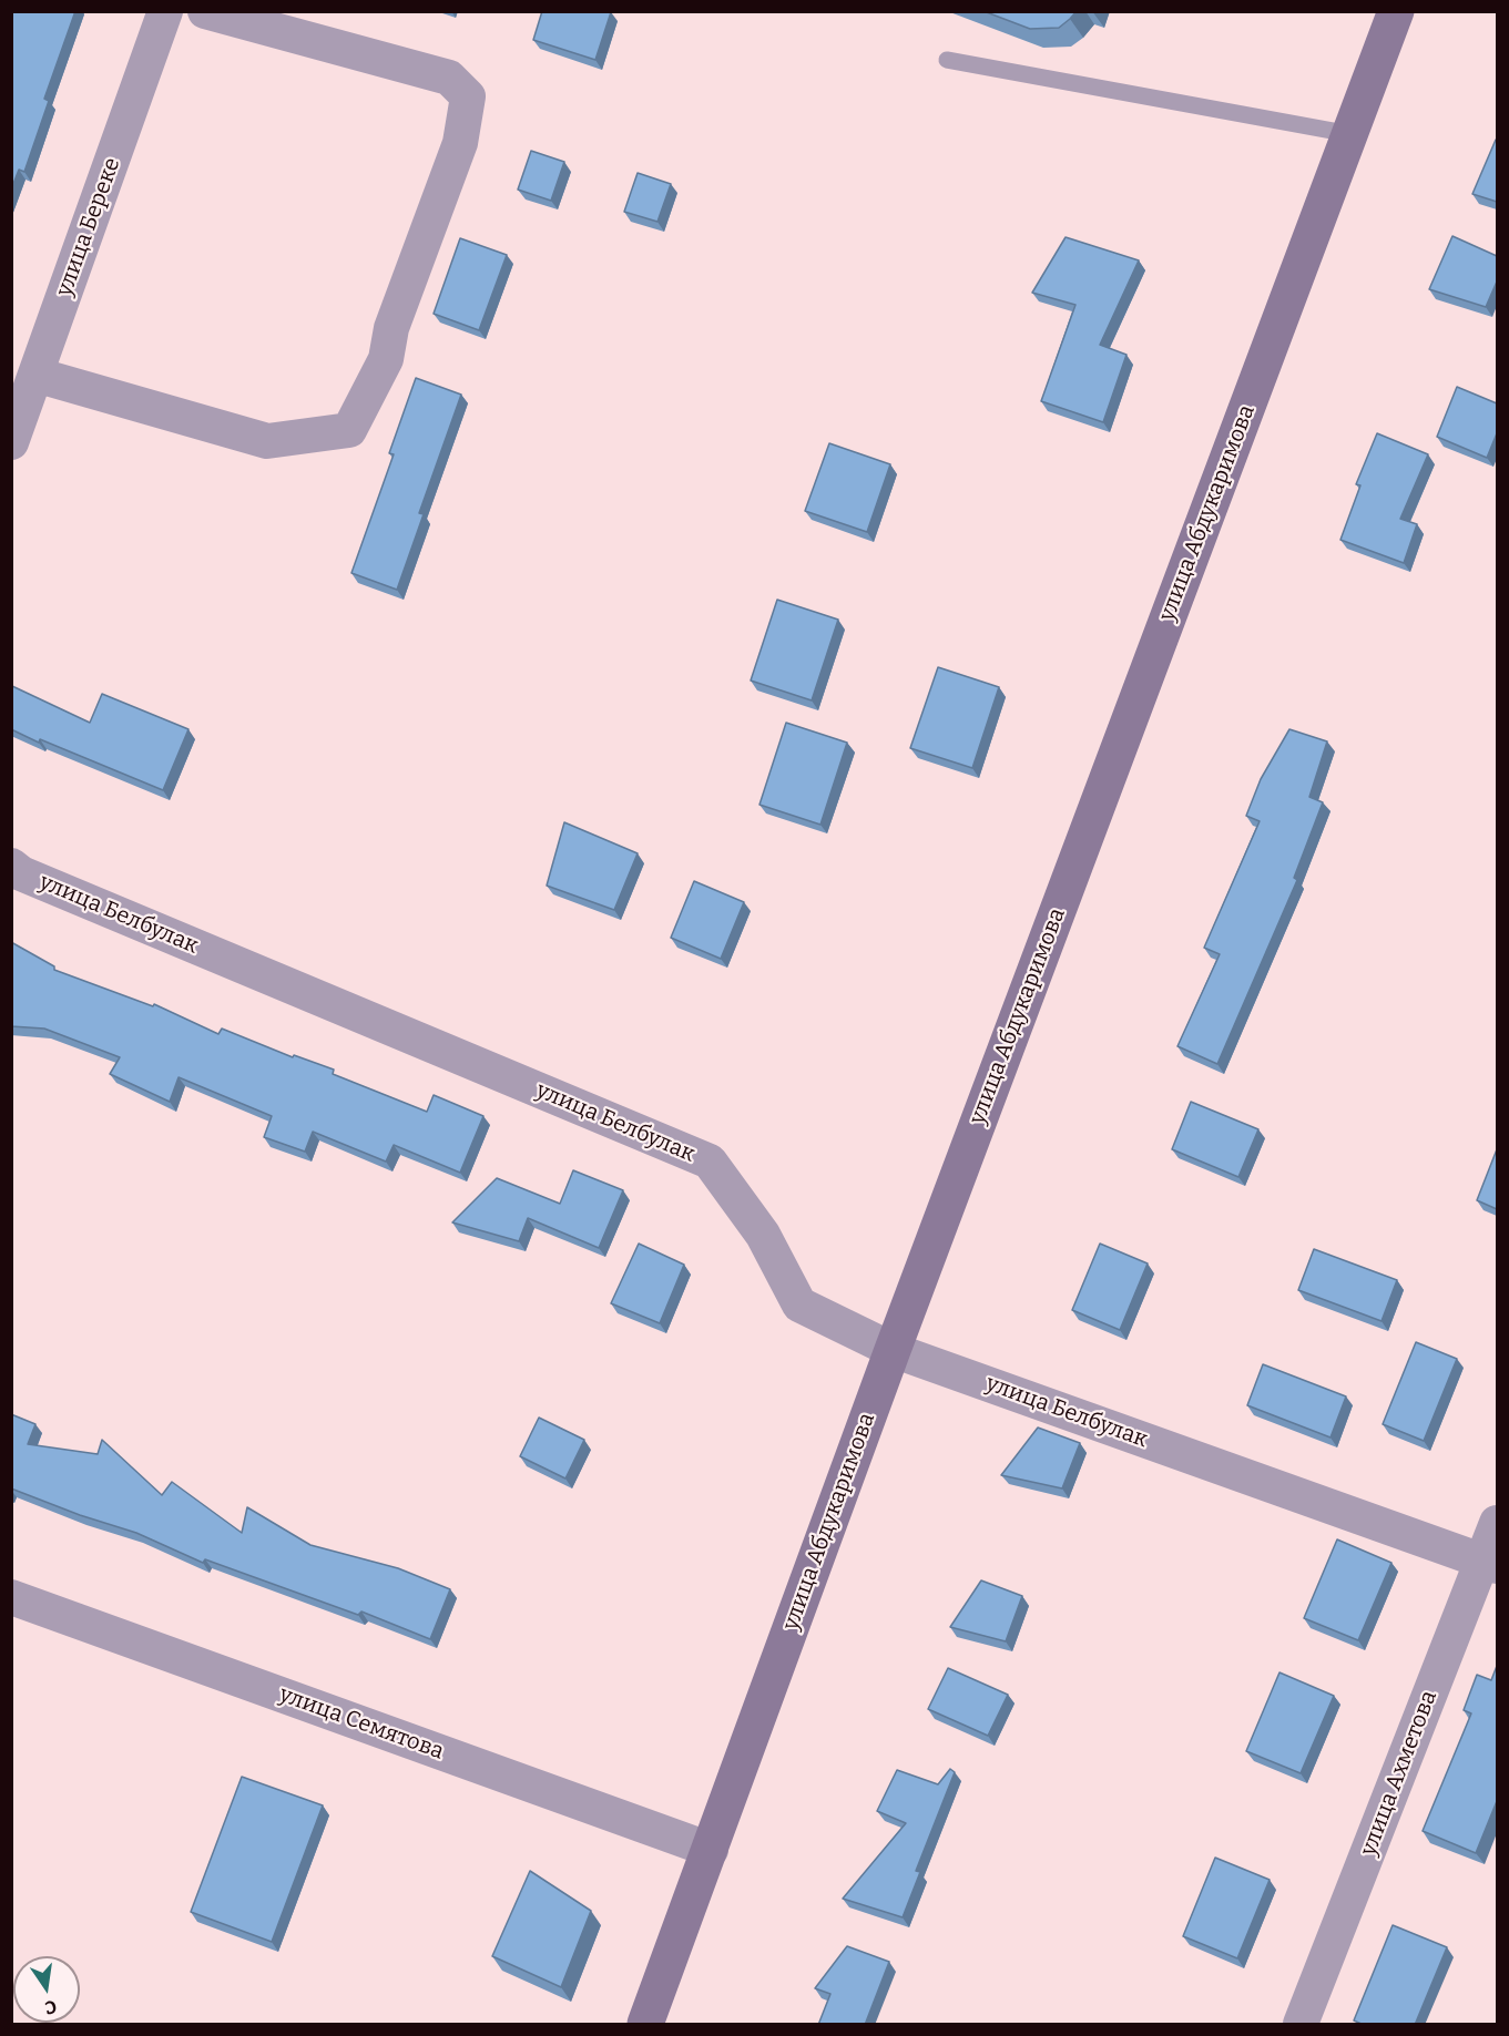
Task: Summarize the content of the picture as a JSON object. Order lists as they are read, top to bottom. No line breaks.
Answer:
{"streets":{"main road":["улица Абдукаримова"],"street":["улица Береке","улица Белбулак","улица Семятова","улица Ахметова"]},"crossings":[["улица Абдукаримова","улица Белбулак"],["улица Абдукаримова","улица Семятова"],["улица Белбулак","улица Ахметова"]],"north":"bottom"}
